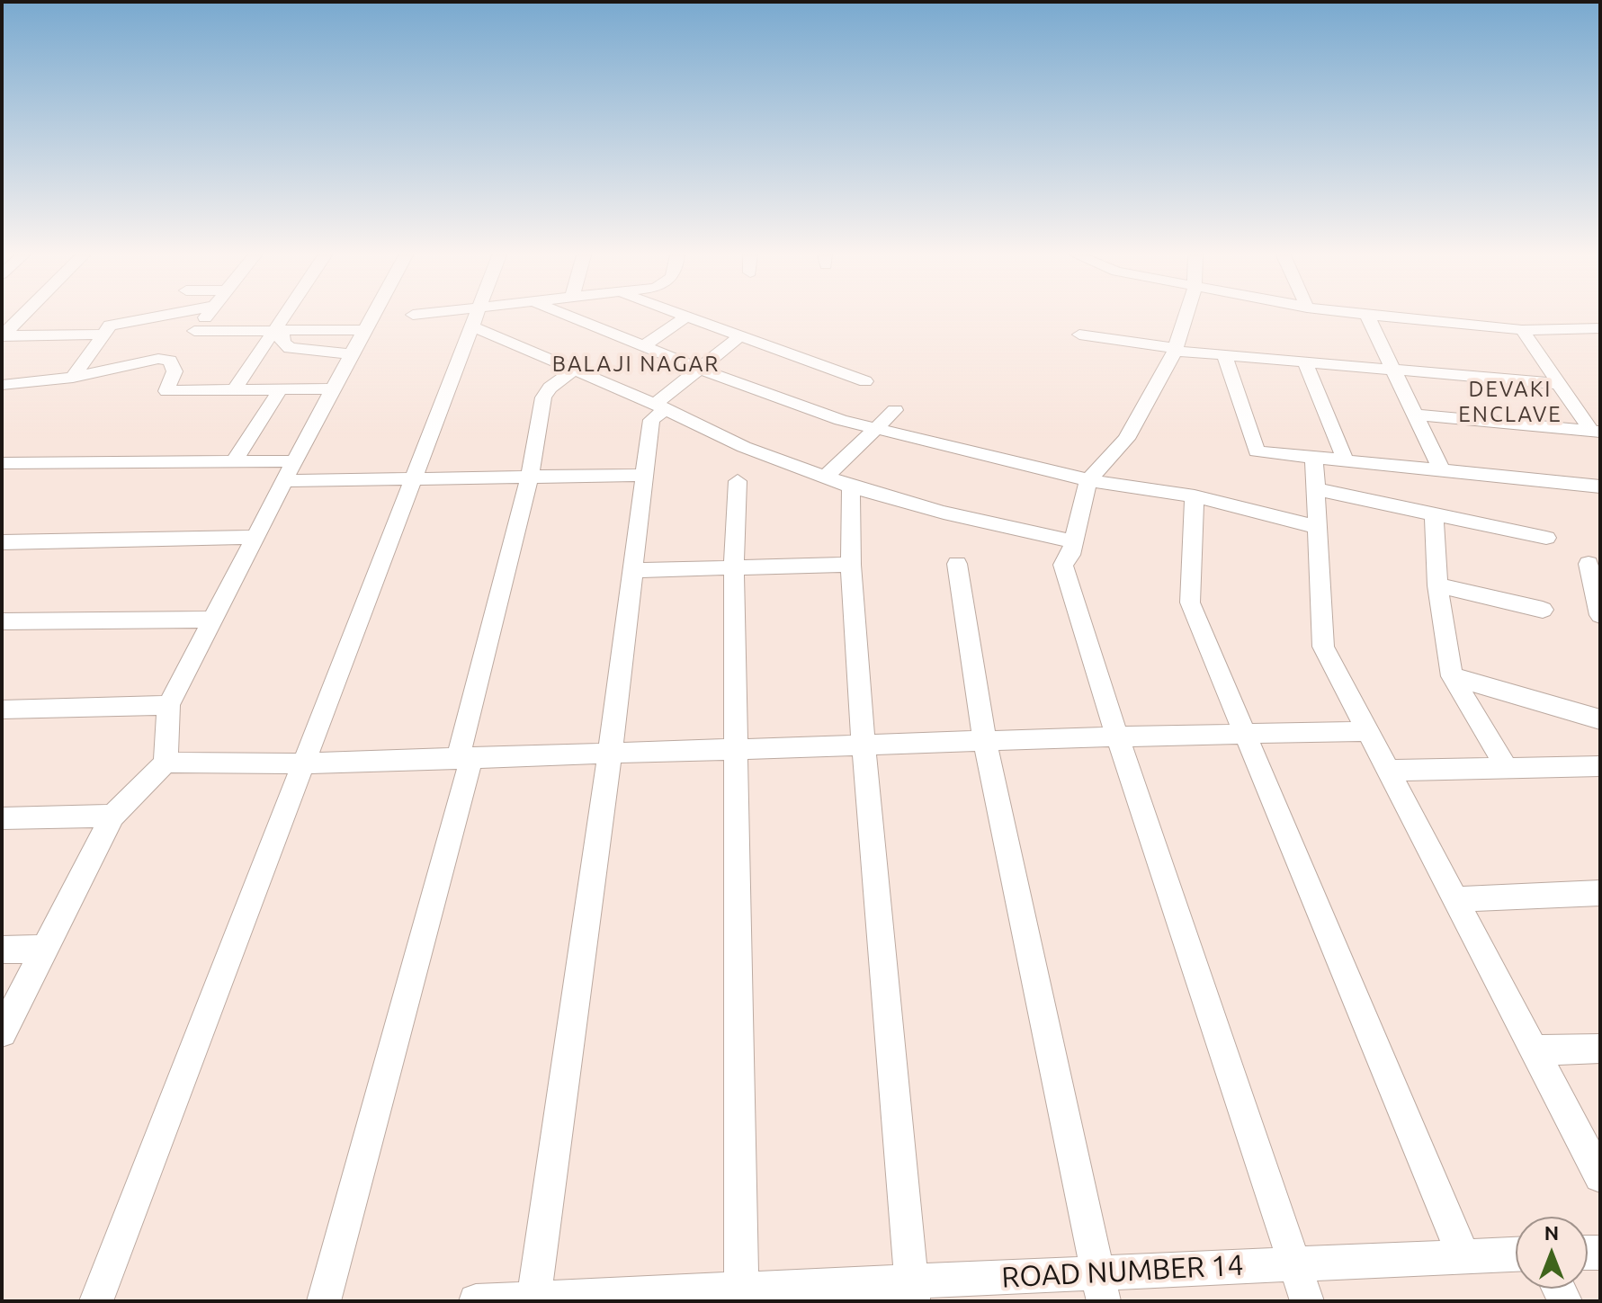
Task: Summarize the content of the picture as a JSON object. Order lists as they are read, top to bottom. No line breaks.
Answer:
{"streets":{"street":["ROAD NUMBER 14"]},"districts":["BALAJI NAGAR","DEVAKI ENCLAVE"],"north":"top"}
